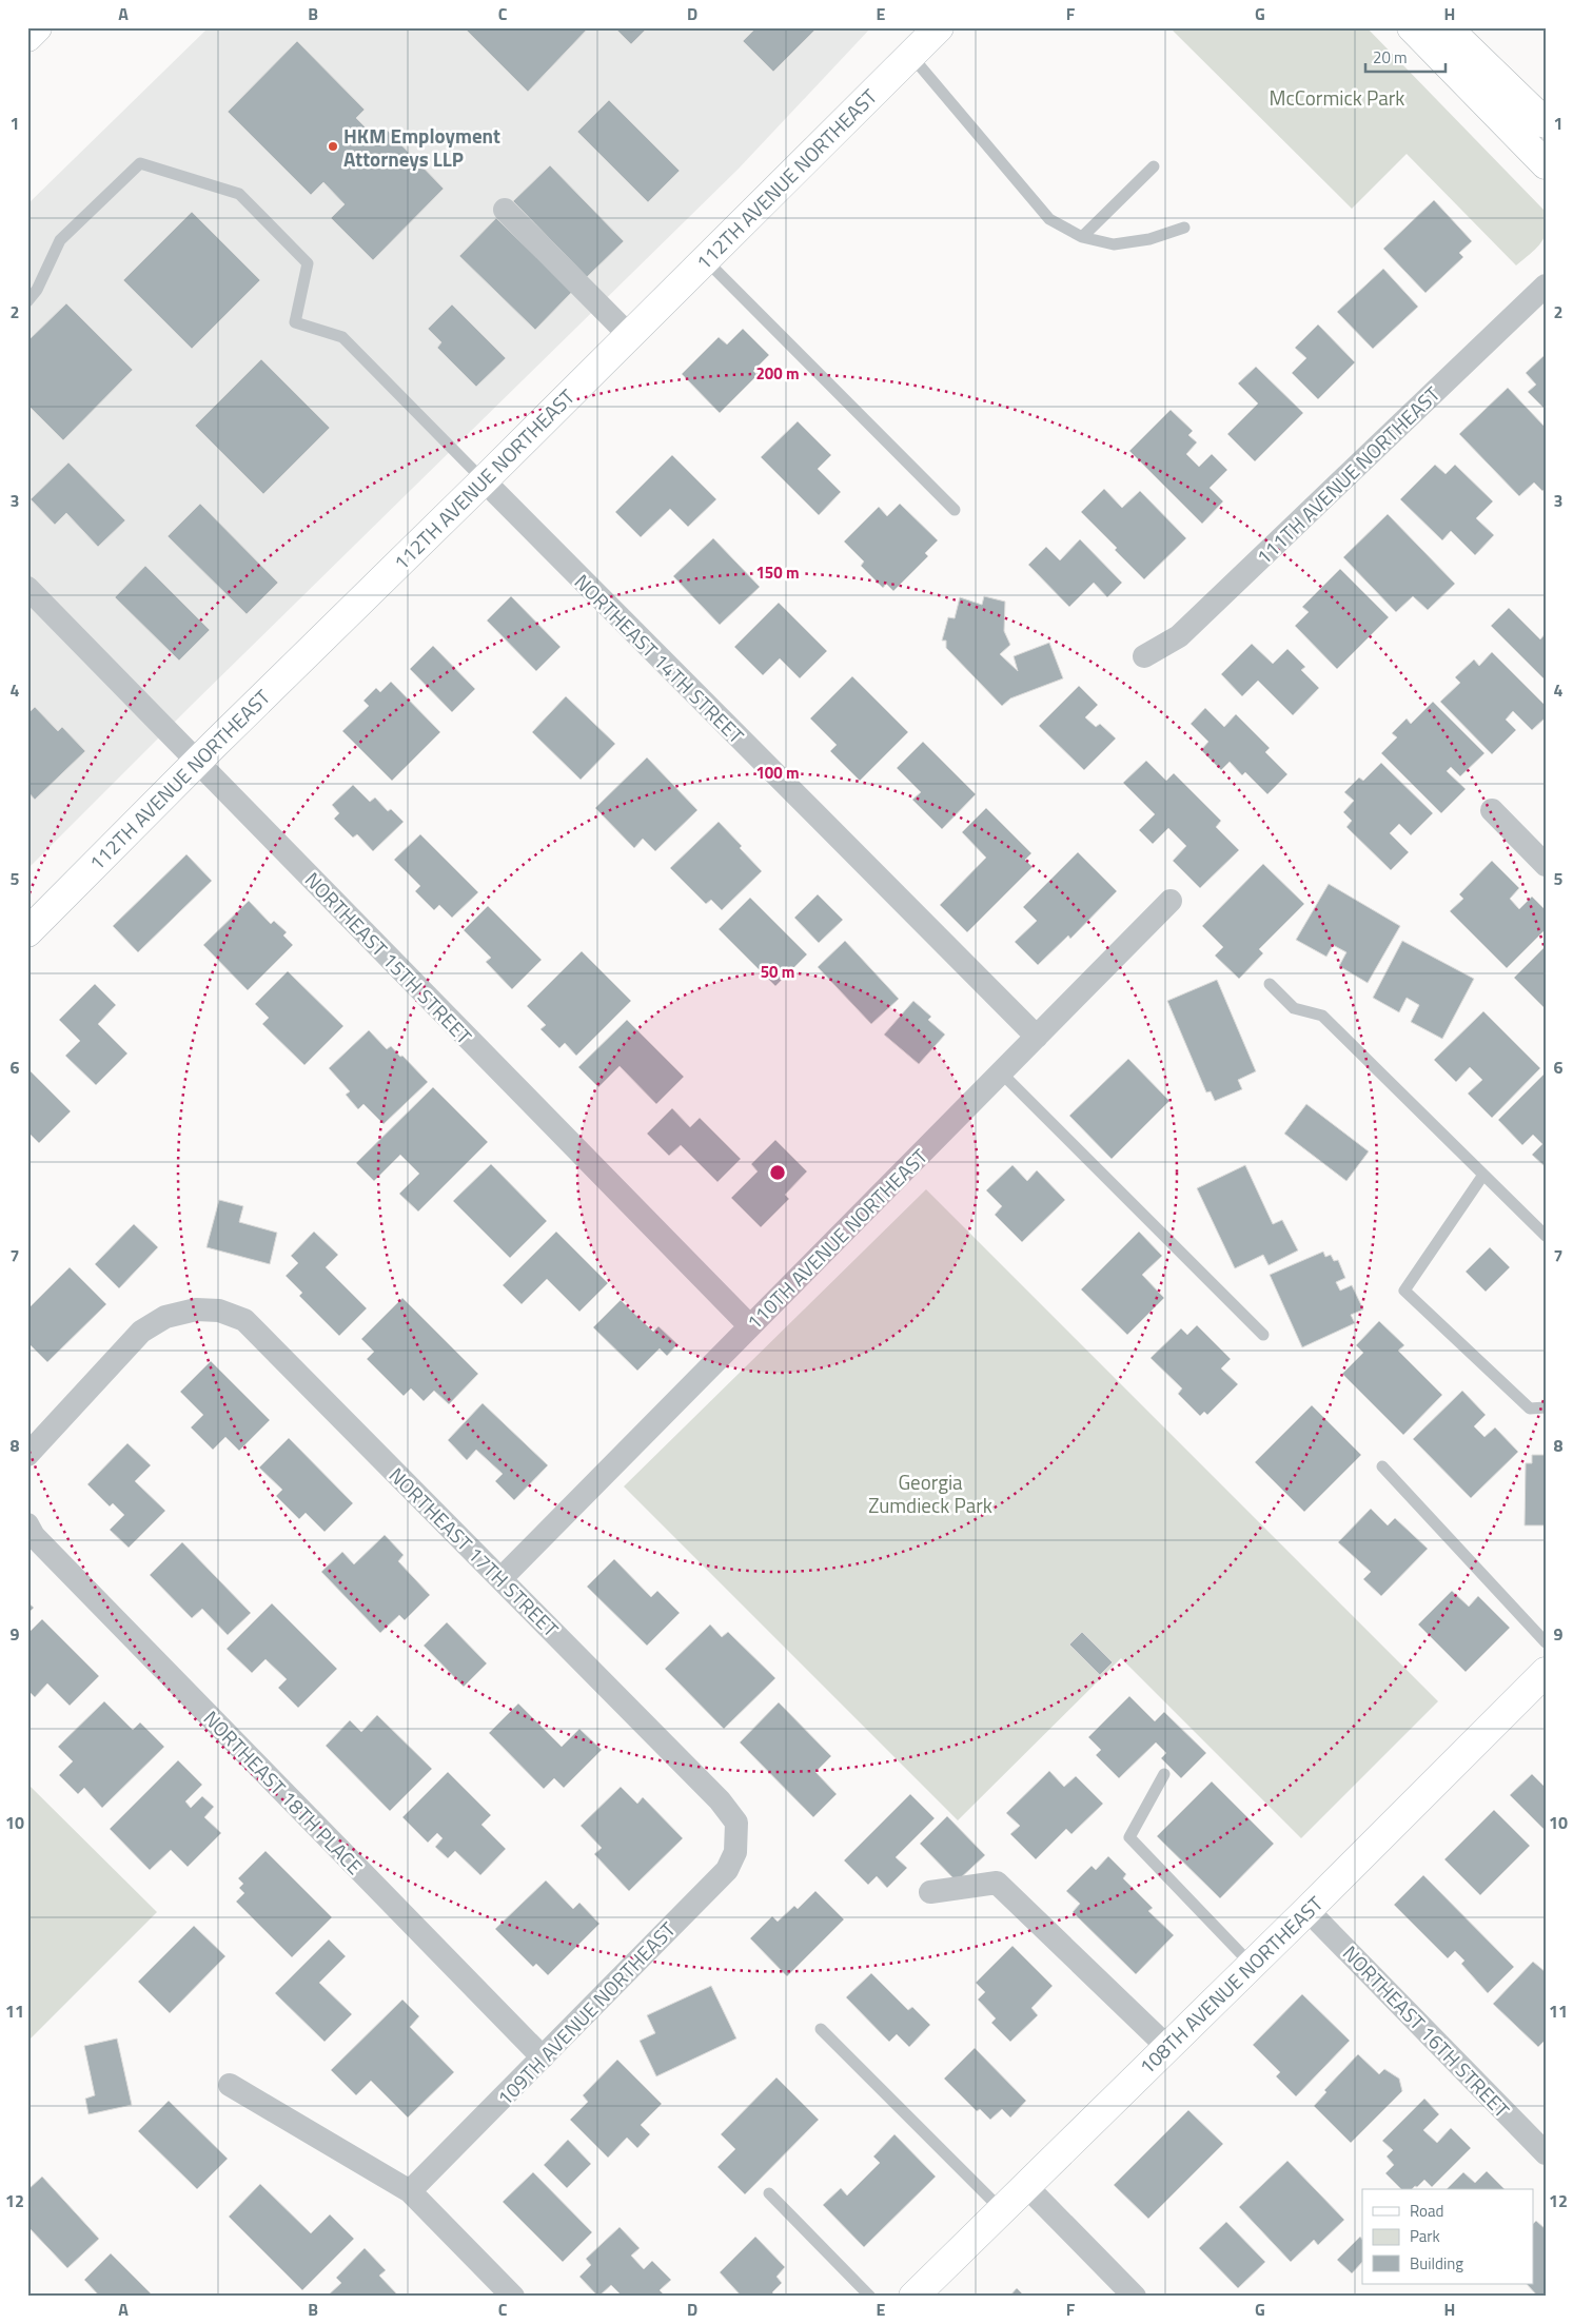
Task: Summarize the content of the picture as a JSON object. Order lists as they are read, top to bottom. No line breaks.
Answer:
{"streets":{"main road":["112TH AVENUE NORTHEAST","108TH AVENUE NORTHEAST"],"street":["111TH AVENUE NORTHEAST","NORTHEAST 14TH STREET","NORTHEAST 15TH STREET","110TH AVENUE NORTHEAST","NORTHEAST 17TH STREET","NORTHEAST 18TH PLACE","109TH AVENUE NORTHEAST","NORTHEAST 16TH STREET"]},"crossings":[["112TH AVENUE NORTHEAST","NORTHEAST 14TH STREET"],["112TH AVENUE NORTHEAST","NORTHEAST 15TH STREET"],["NORTHEAST 14TH STREET","110TH AVENUE NORTHEAST"],["NORTHEAST 15TH STREET","110TH AVENUE NORTHEAST"],["110TH AVENUE NORTHEAST","NORTHEAST 17TH STREET"],["NORTHEAST 17TH STREET","109TH AVENUE NORTHEAST"],["NORTHEAST 18TH PLACE","109TH AVENUE NORTHEAST"],["108TH AVENUE NORTHEAST","NORTHEAST 16TH STREET"]],"parks":["McCormick Park","Georgia Zumdieck Park"],"places":["HKM Employment Attorneys LLP"],"legend":["Road","Park","Building"],"scale_bar":"20 m","grid":{"columns":["A","B","C","D","E","F","G","H"],"rows":["1","2","3","4","5","6","7","8","9","10","11","12"]},"rings":["200 m","150 m","100 m","50 m"]}
